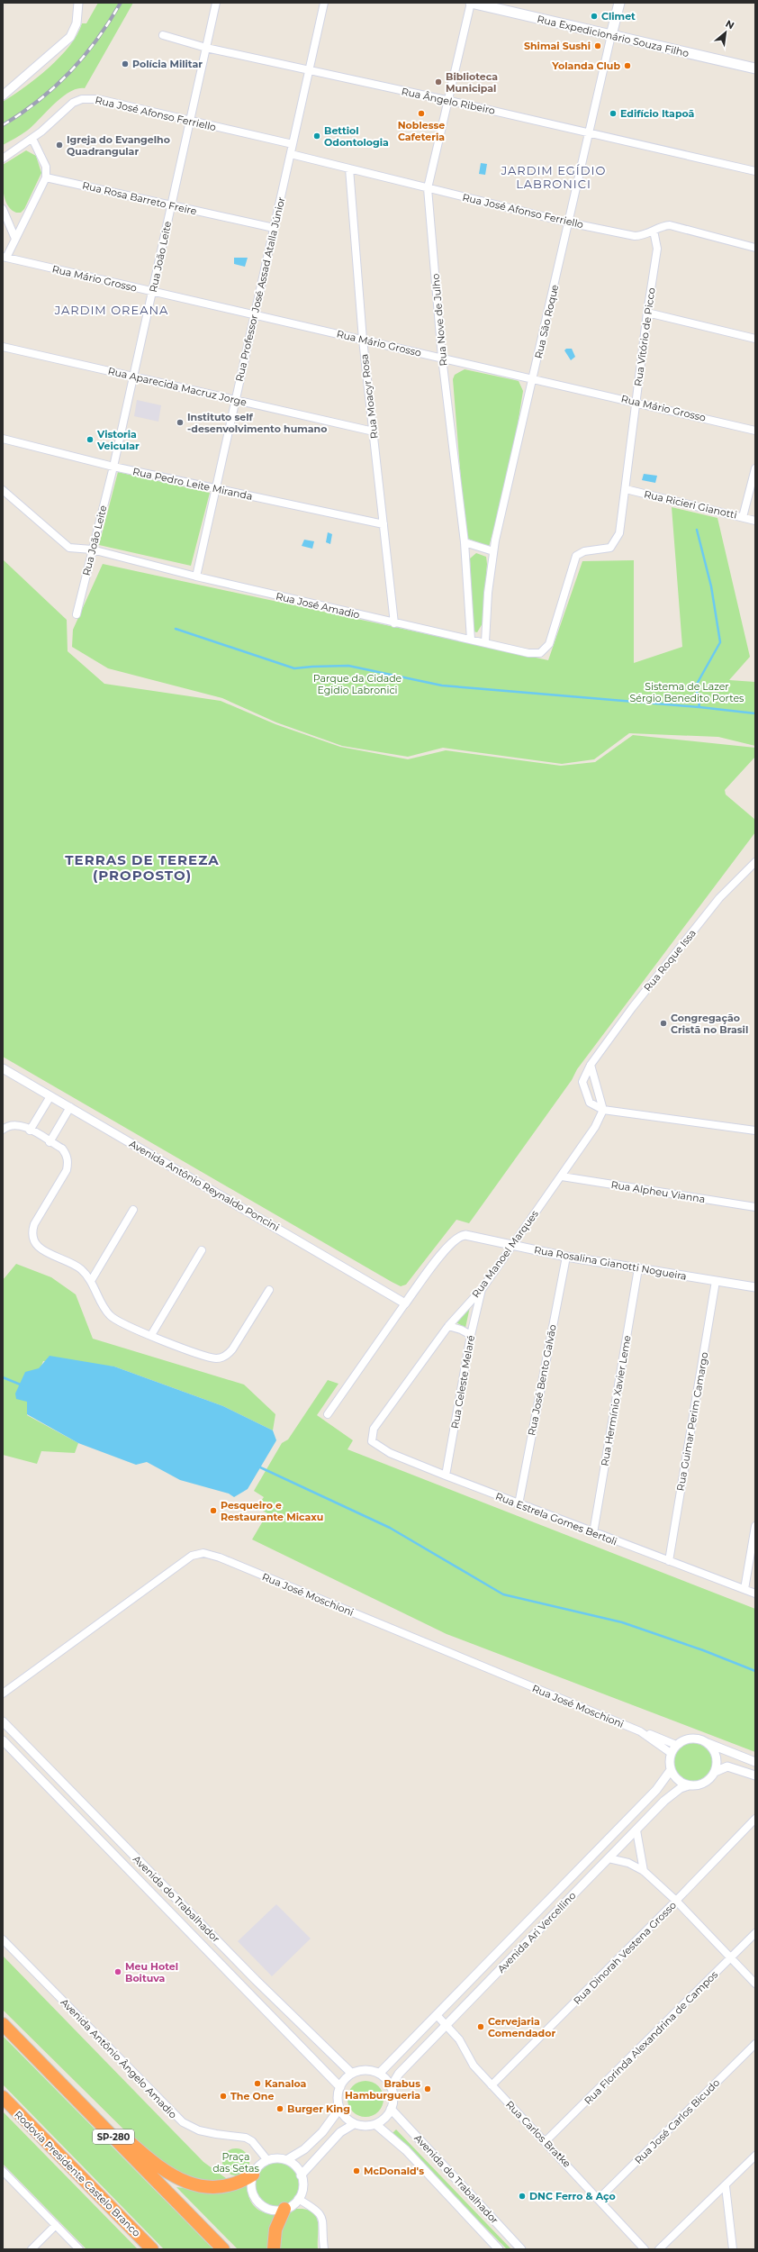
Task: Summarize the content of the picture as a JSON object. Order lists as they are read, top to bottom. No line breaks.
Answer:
{"streets":{"highway":["SP-280","Rodovia Presidente Castelo Branco"],"main road":["Rua Expedicionário Souza Filho","Rua São Roque"],"street":["Rua Ângelo Ribeiro","Rua José Afonso Ferriello","Rua Rosa Barreto Freire","Rua João Leite","Rua Mário Grosso","Rua Professor José Assad Atalla Júnior","Rua Nove de Julho","Rua Vitório de Picco","Rua Aparecida Macruz Jorge","Rua Moacyr Rosa","Rua Pedro Leite Miranda","Rua Ricieri Gianotti","Rua José Amadio","Rua Roque Issa","Avenida Antônio Reynaldo Poncini","Rua Alpheu Vianna","Rua Manoel Marques","Rua Rosalina Gianotti Nogueira","Rua José Bento Galvão","Rua Celeste Melaré","Rua Hermínio Xavier Leme","Rua Guimar Perim Camargo","Rua Estrela Gomes Bertoli","Rua José Moschioni","Avenida do Trabalhador","Avenida Ari Vercellino","Rua Dinorah Vestena Grosso","Rua Florinda Alexandrina de Campos","Avenida Antônio Ângelo Amadio","Rua José Carlos Bicudo","Rua Carlos Bratke"]},"crossings":[["Rua Expedicionário Souza Filho","Rua Nove de Julho"],["Rua Expedicionário Souza Filho","Rua São Roque"],["Rua Ângelo Ribeiro","Rua João Leite"],["Rua Ângelo Ribeiro","Rua Professor José Assad Atalla Júnior"],["Rua Ângelo Ribeiro","Rua Nove de Julho"],["Rua Ângelo Ribeiro","Rua São Roque"],["Rua José Afonso Ferriello","Rua João Leite"],["Rua José Afonso Ferriello","Rua Professor José Assad Atalla Júnior"],["Rua José Afonso Ferriello","Rua Nove de Julho"],["Rua José Afonso Ferriello","Rua São Roque"],["Rua José Afonso Ferriello","Rua Vitório de Picco"],["Rua José Afonso Ferriello","Rua Moacyr Rosa"],["Rua Rosa Barreto Freire","Rua João Leite"],["Rua Rosa Barreto Freire","Rua Professor José Assad Atalla Júnior"],["Rua João Leite","Rua Mário Grosso"],["Rua João Leite","Rua Aparecida Macruz Jorge"],["Rua João Leite","Rua Pedro Leite Miranda"],["Rua João Leite","Rua José Amadio"],["Rua Mário Grosso","Rua Professor José Assad Atalla Júnior"],["Rua Mário Grosso","Rua Nove de Julho"],["Rua Mário Grosso","Rua São Roque"],["Rua Mário Grosso","Rua Vitório de Picco"],["Rua Mário Grosso","Rua Moacyr Rosa"],["Rua Professor José Assad Atalla Júnior","Rua Aparecida Macruz Jorge"],["Rua Professor José Assad Atalla Júnior","Rua Pedro Leite Miranda"],["Rua Professor José Assad Atalla Júnior","Rua José Amadio"],["Rua Nove de Julho","Rua José Amadio"],["Rua São Roque","Rua José Amadio"],["Rua Vitório de Picco","Rua Ricieri Gianotti"],["Rua Vitório de Picco","Rua José Amadio"],["Rua Aparecida Macruz Jorge","Rua Moacyr Rosa"],["Rua Moacyr Rosa","Rua Pedro Leite Miranda"],["Rua Moacyr Rosa","Rua José Amadio"],["Rua Roque Issa","Rua Manoel Marques"],["Avenida Antônio Reynaldo Poncini","Rua Rosalina Gianotti Nogueira"],["Rua Alpheu Vianna","Rua Manoel Marques"],["Rua Manoel Marques","Rua Rosalina Gianotti Nogueira"],["Rua Manoel Marques","Rua Celeste Melaré"],["Rua Manoel Marques","Rua Estrela Gomes Bertoli"],["Rua Rosalina Gianotti Nogueira","Rua José Bento Galvão"],["Rua Rosalina Gianotti Nogueira","Rua Hermínio Xavier Leme"],["Rua Rosalina Gianotti Nogueira","Rua Guimar Perim Camargo"],["Rua José Bento Galvão","Rua Estrela Gomes Bertoli"],["Rua Celeste Melaré","Rua Estrela Gomes Bertoli"],["Rua Hermínio Xavier Leme","Rua Estrela Gomes Bertoli"],["Rua Guimar Perim Camargo","Rua Estrela Gomes Bertoli"],["Rua José Moschioni","Avenida Ari Vercellino"],["Avenida do Trabalhador","Avenida Ari Vercellino"],["Avenida Ari Vercellino","Rua Carlos Bratke"],["Rua Dinorah Vestena Grosso","Rua Carlos Bratke"],["Rua Florinda Alexandrina de Campos","Rua Carlos Bratke"],["Rua José Carlos Bicudo","Rua Carlos Bratke"]],"districts":["JARDIM EGÍDIO LABRONICI","JARDIM OREANA","TERRAS DE TEREZA (PROPOSTO)"],"parks":["Parque da Cidade Egidio Labronici","Sistema de Lazer Sérgio Benedito Portes","Praça das Setas"],"places":["Climet","Shimai Sushi","Polícia Militar","Yolanda Club","Biblioteca Municipal","Noblesse Cafeteria","Edifício Itapoã","Bettiol Odontologia","Igreja do Evangelho Quadrangular","Instituto self -desenvolvimento humano","Vistoria Veicular","Congregação Cristã no Brasil","Pesqueiro e Restaurante Micaxu","Meu Hotel Boituva","Cervejaria Comendador","Kanaloa","Brabus Hamburgueria","The One","Burger King","McDonald's","DNC Ferro & Aço"],"north":"top right"}
